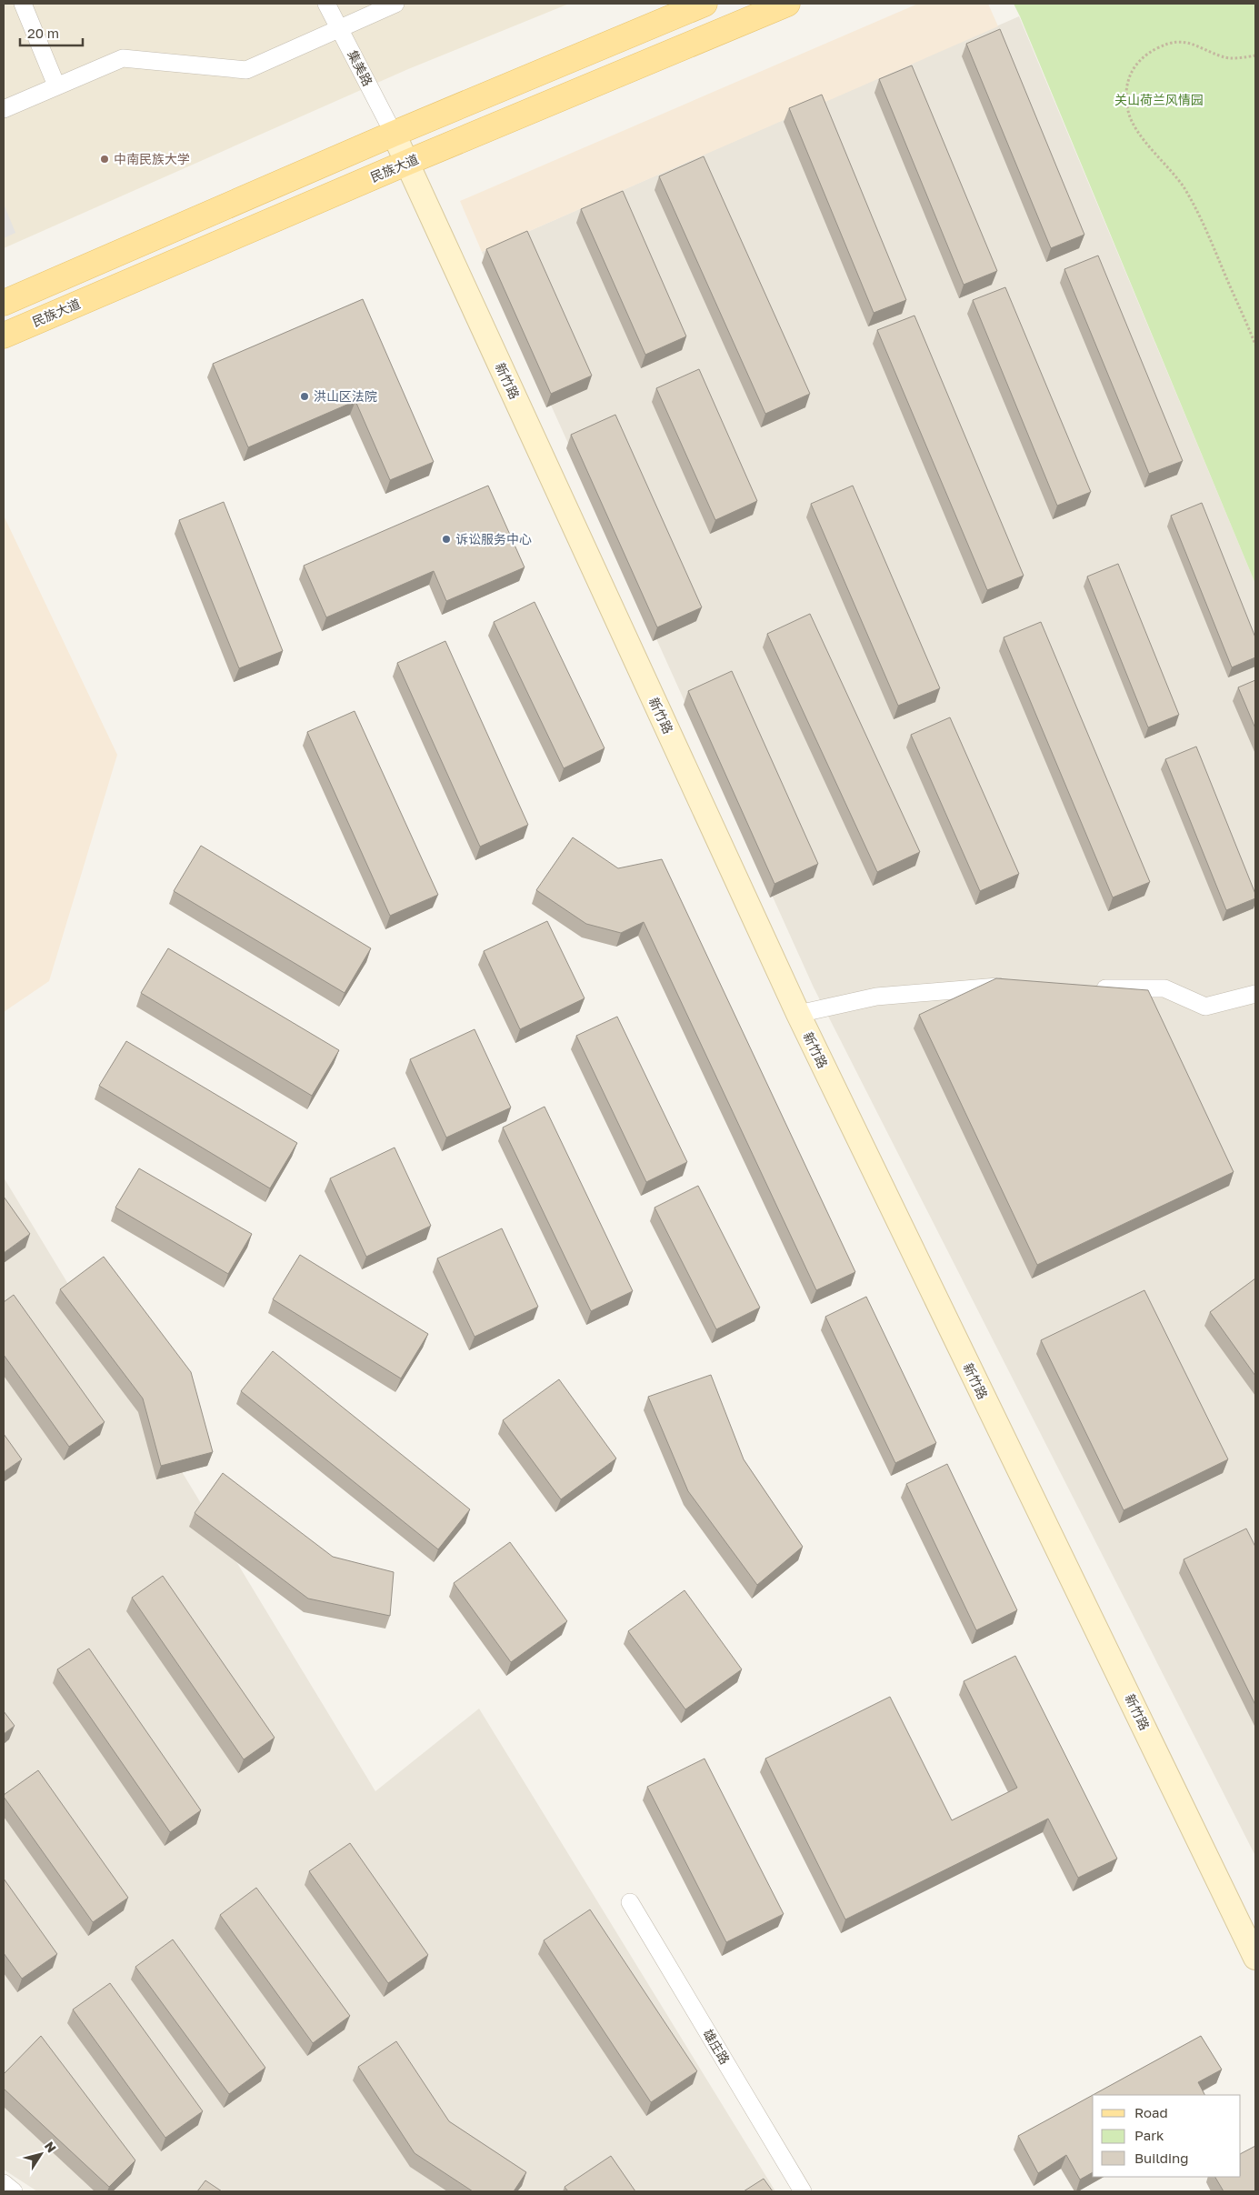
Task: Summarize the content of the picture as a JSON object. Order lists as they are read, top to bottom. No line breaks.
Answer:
{"streets":{"main road":["民族大道","新竹路"],"street":["集美路","雄庄路"]},"crossings":[["集美路","新竹路"],["民族大道","新竹路"]],"parks":["关山荷兰风情园"],"places":["中南民族大学","洪山区法院","诉讼服务中心"],"legend":["Road","Park","Building"],"scale_bar":"20 m","north":"top right"}
